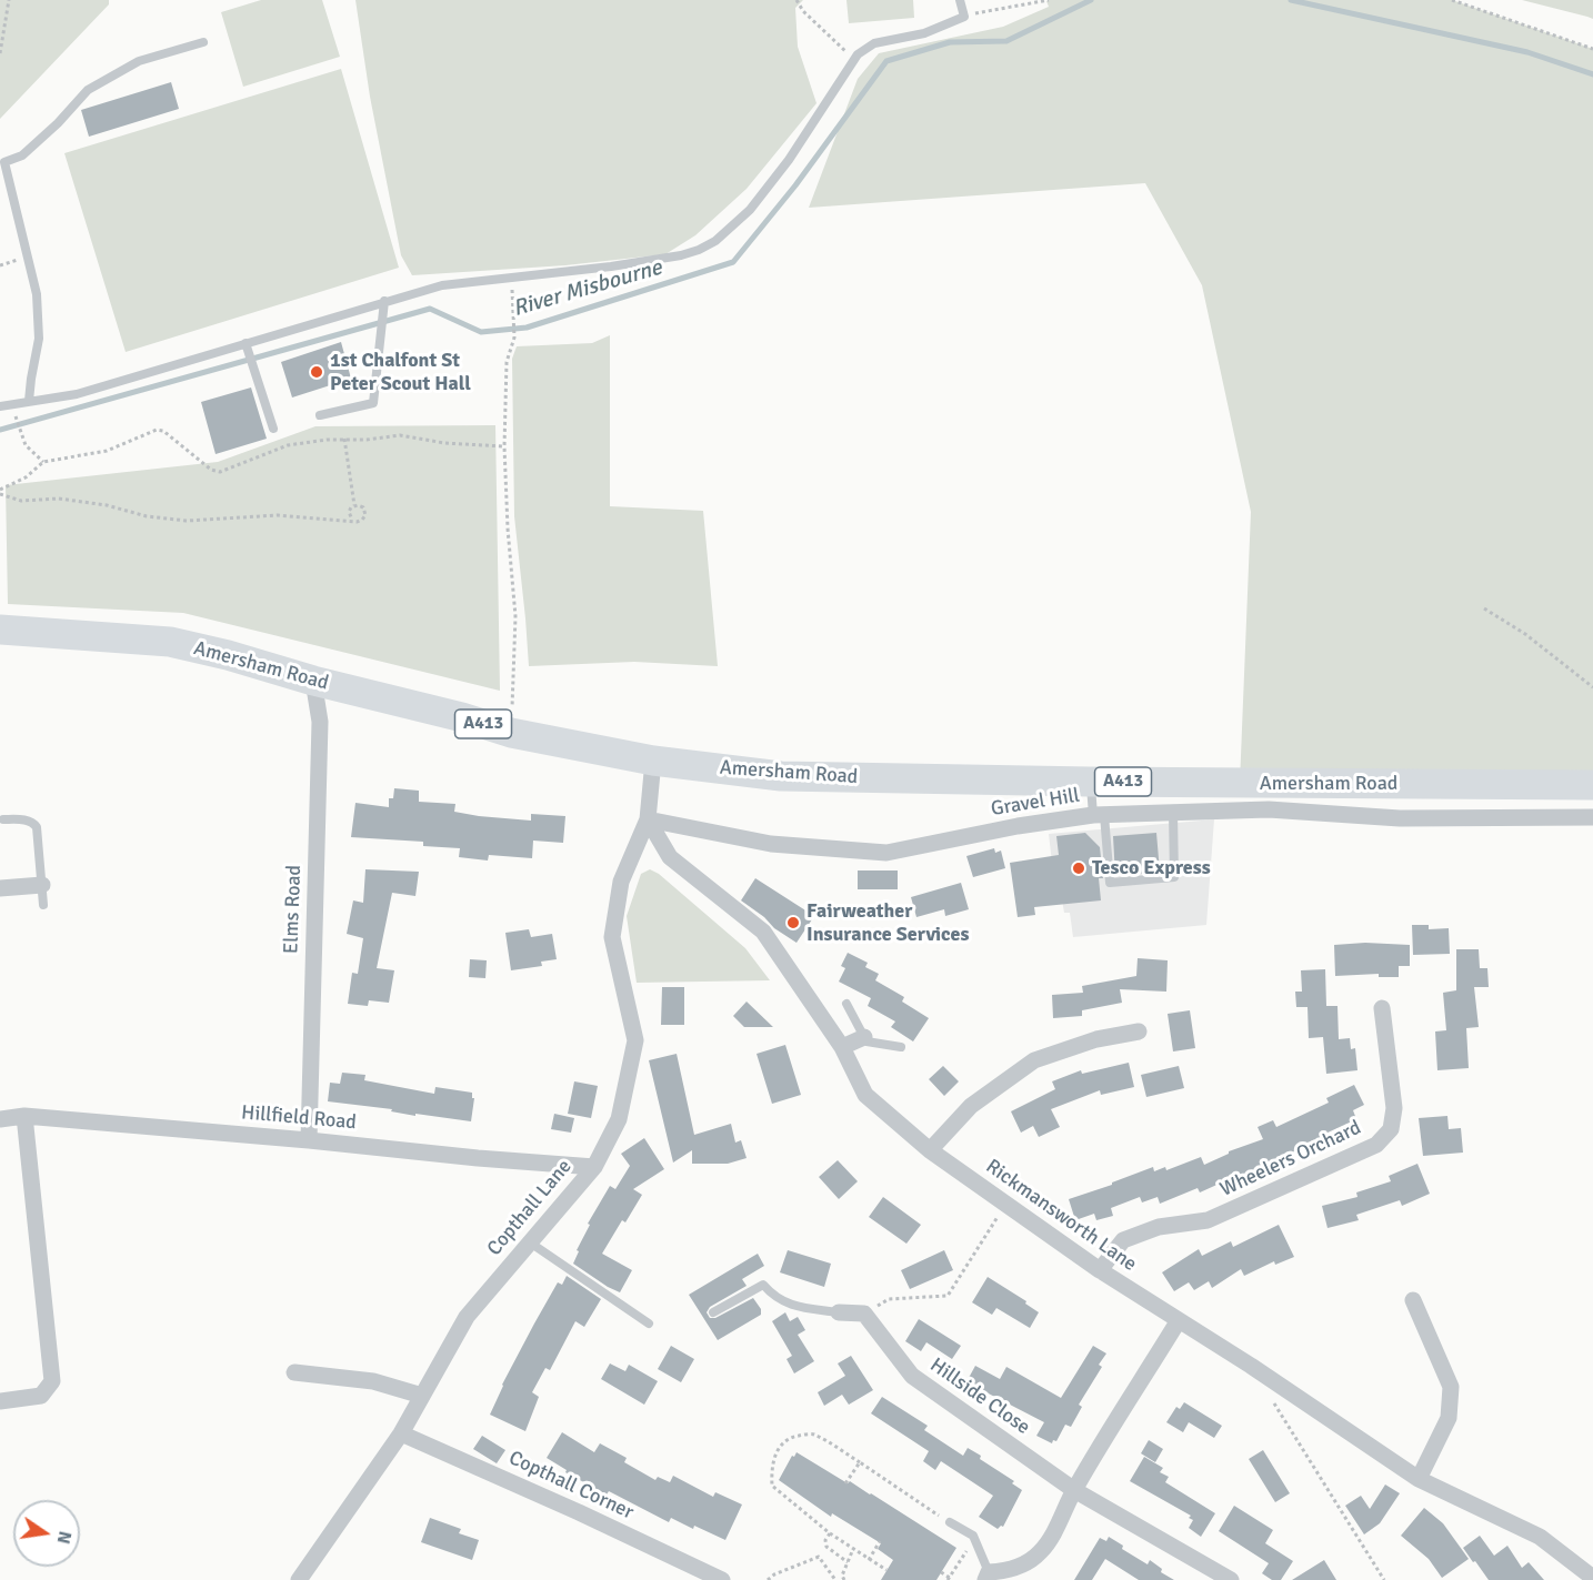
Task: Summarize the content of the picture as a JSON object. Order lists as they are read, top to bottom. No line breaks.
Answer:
{"streets":{"highway":["Amersham Road","A413"],"street":["Gravel Hill","Elms Road","Hillfield Road","Wheelers Orchard","Copthall Lane","Rickmansworth Lane","Hillside Close","Copthall Corner"]},"crossings":[["Amersham Road","Elms Road"],["Gravel Hill","Copthall Lane"],["Gravel Hill","Rickmansworth Lane"],["Elms Road","Hillfield Road"],["Hillfield Road","Copthall Lane"],["Wheelers Orchard","Rickmansworth Lane"],["Copthall Lane","Rickmansworth Lane"],["Copthall Lane","Copthall Corner"]],"water":["River Misbourne"],"places":["1st Chalfont St Peter Scout Hall","Tesco Express","Fairweather Insurance Services"],"north":"right"}
